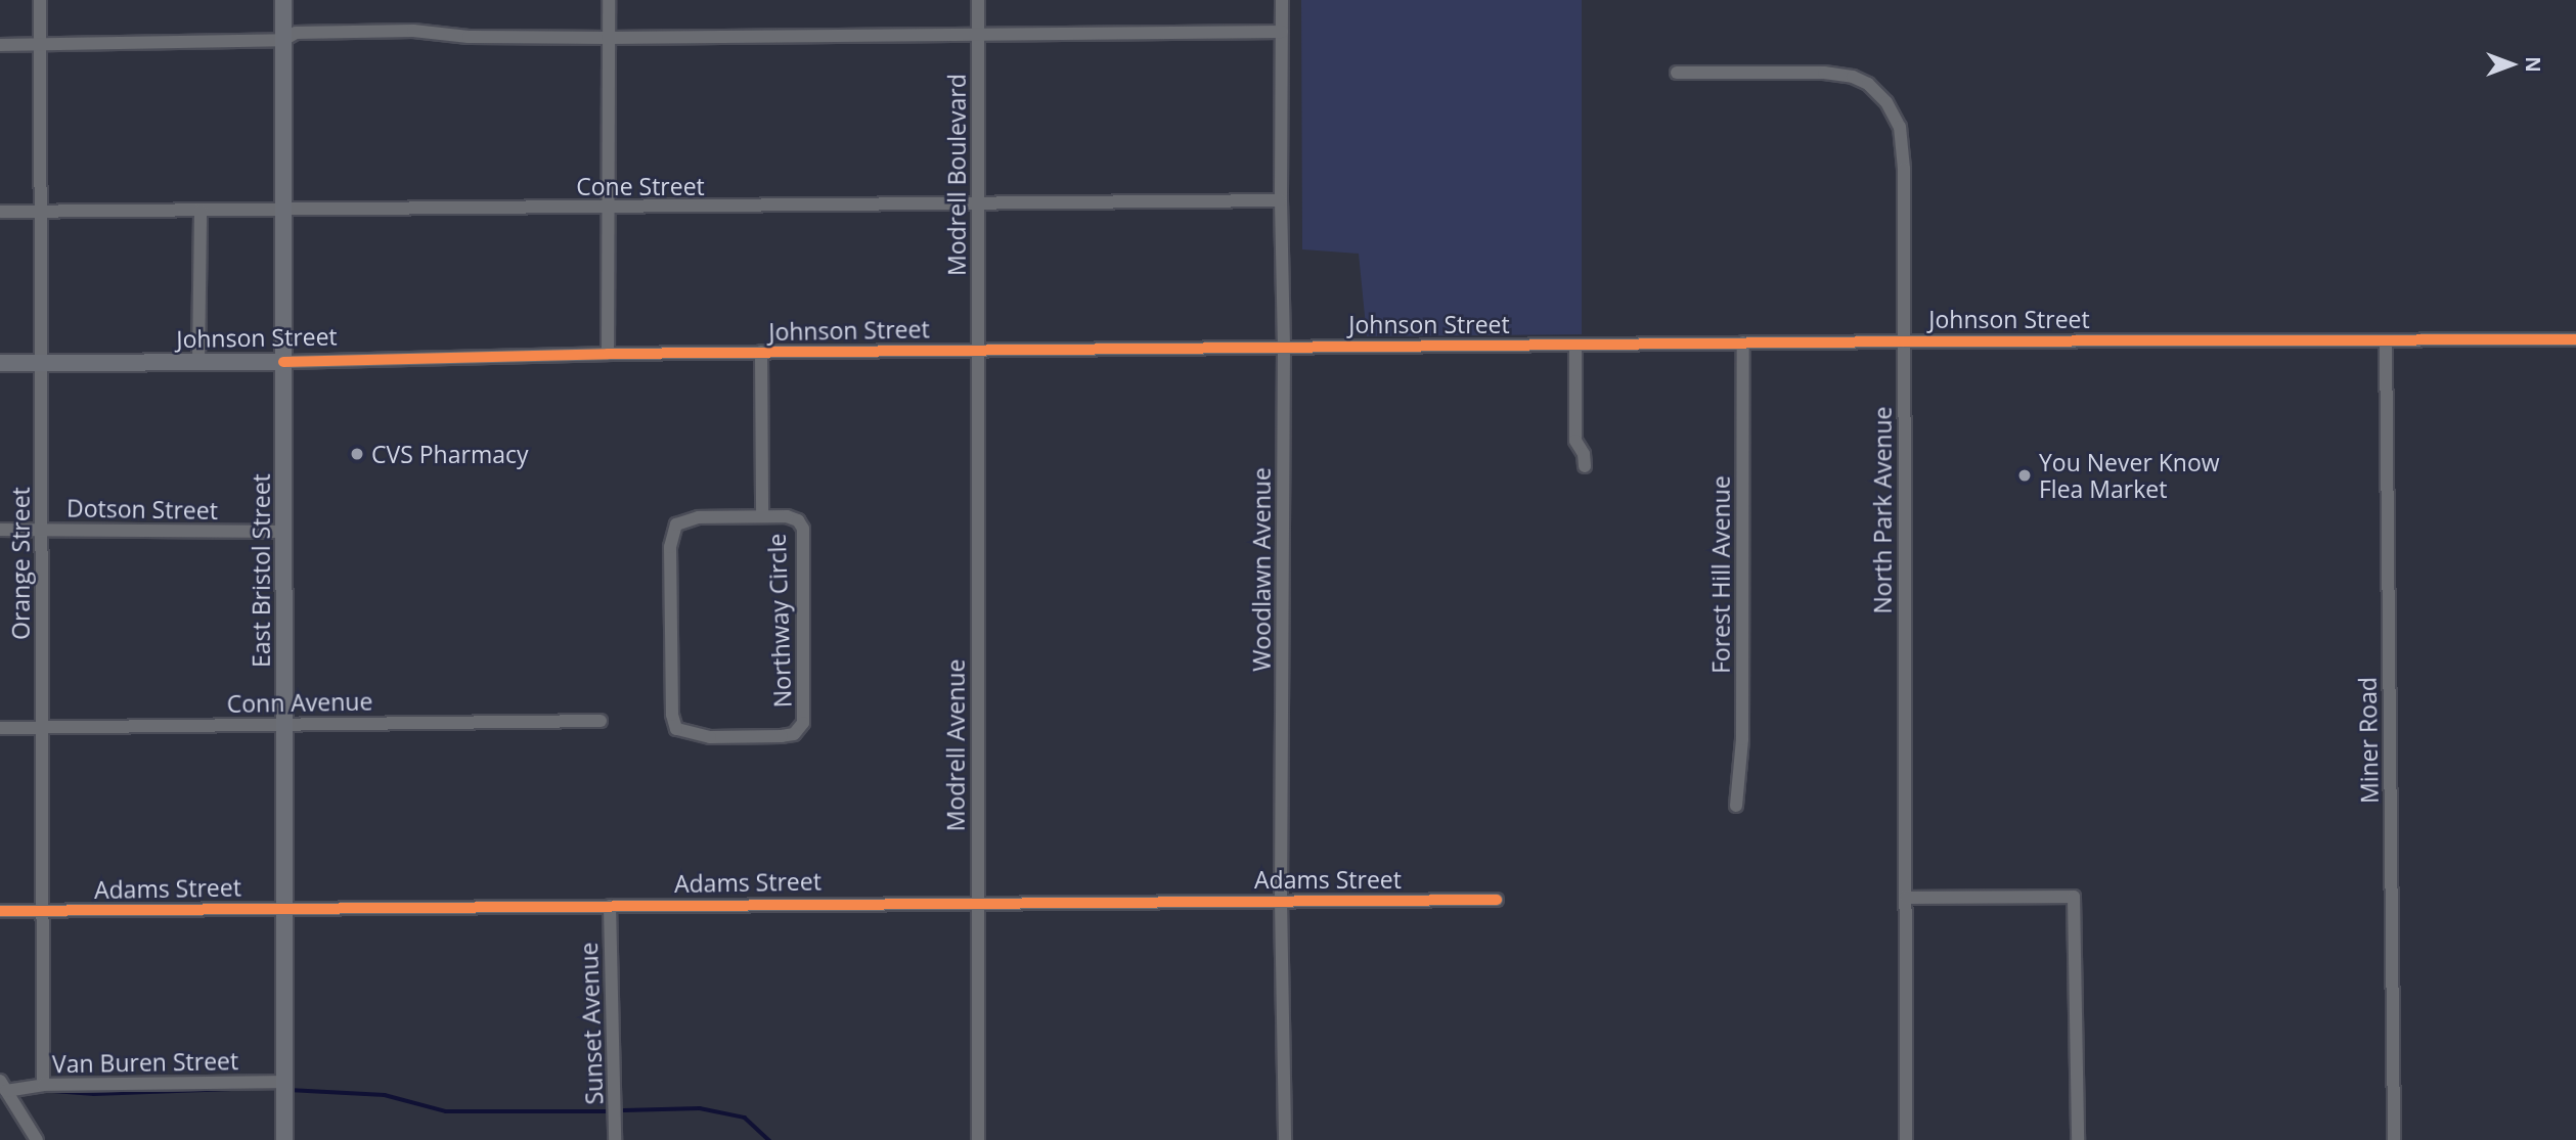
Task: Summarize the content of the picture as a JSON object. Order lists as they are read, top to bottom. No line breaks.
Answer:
{"streets":{"main road":["Johnson Street","East Bristol Street"],"street":["Modrell Boulevard","Cone Street","Dotson Street","North Park Avenue","Orange Street","Woodlawn Avenue","Forest Hill Avenue","Northway Circle","Conn Avenue","Miner Road","Modrell Avenue","Adams Street","Sunset Avenue","Van Buren Street"]},"crossings":[["Modrell Boulevard","Cone Street"],["Modrell Boulevard","Johnson Street"],["Modrell Boulevard","Modrell Avenue"],["Cone Street","Orange Street"],["Cone Street","Woodlawn Avenue"],["Cone Street","East Bristol Street"],["Johnson Street","North Park Avenue"],["Johnson Street","Orange Street"],["Johnson Street","Woodlawn Avenue"],["Johnson Street","East Bristol Street"],["Johnson Street","Forest Hill Avenue"],["Johnson Street","Miner Road"],["Johnson Street","Modrell Avenue"],["Dotson Street","Orange Street"],["Dotson Street","East Bristol Street"],["Orange Street","Conn Avenue"],["Orange Street","Adams Street"],["Orange Street","Van Buren Street"],["Woodlawn Avenue","Adams Street"],["East Bristol Street","Conn Avenue"],["East Bristol Street","Adams Street"],["East Bristol Street","Van Buren Street"],["Modrell Avenue","Adams Street"],["Adams Street","Sunset Avenue"]],"places":["CVS Pharmacy","You Never Know Flea Market"],"north":"right"}
